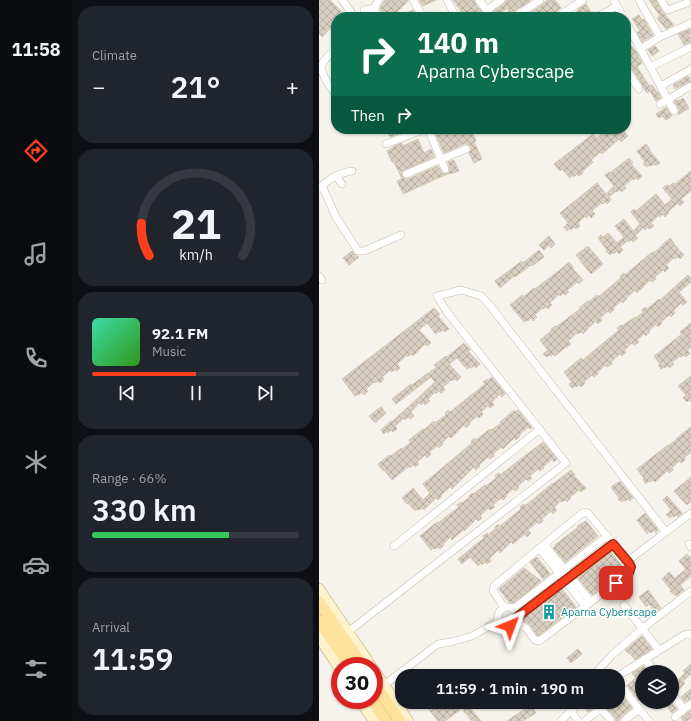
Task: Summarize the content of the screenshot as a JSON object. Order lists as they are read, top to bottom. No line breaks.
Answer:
{"places":{"building":["Aparna Cyberscape"]},"page":{"tabs":"11:58","tile":["Climate",["Range · 66%","330 km"],["Arrival","11:59"]],"turn":["140 m","Aparna Cyberscape"],"heat":["−","21°","+"],"then":"Then","song":["92.1 FM","Music"],"limit":"30","trip":"11:59 · 1 min · 190 m","gauge":["21","km/h"]}}
